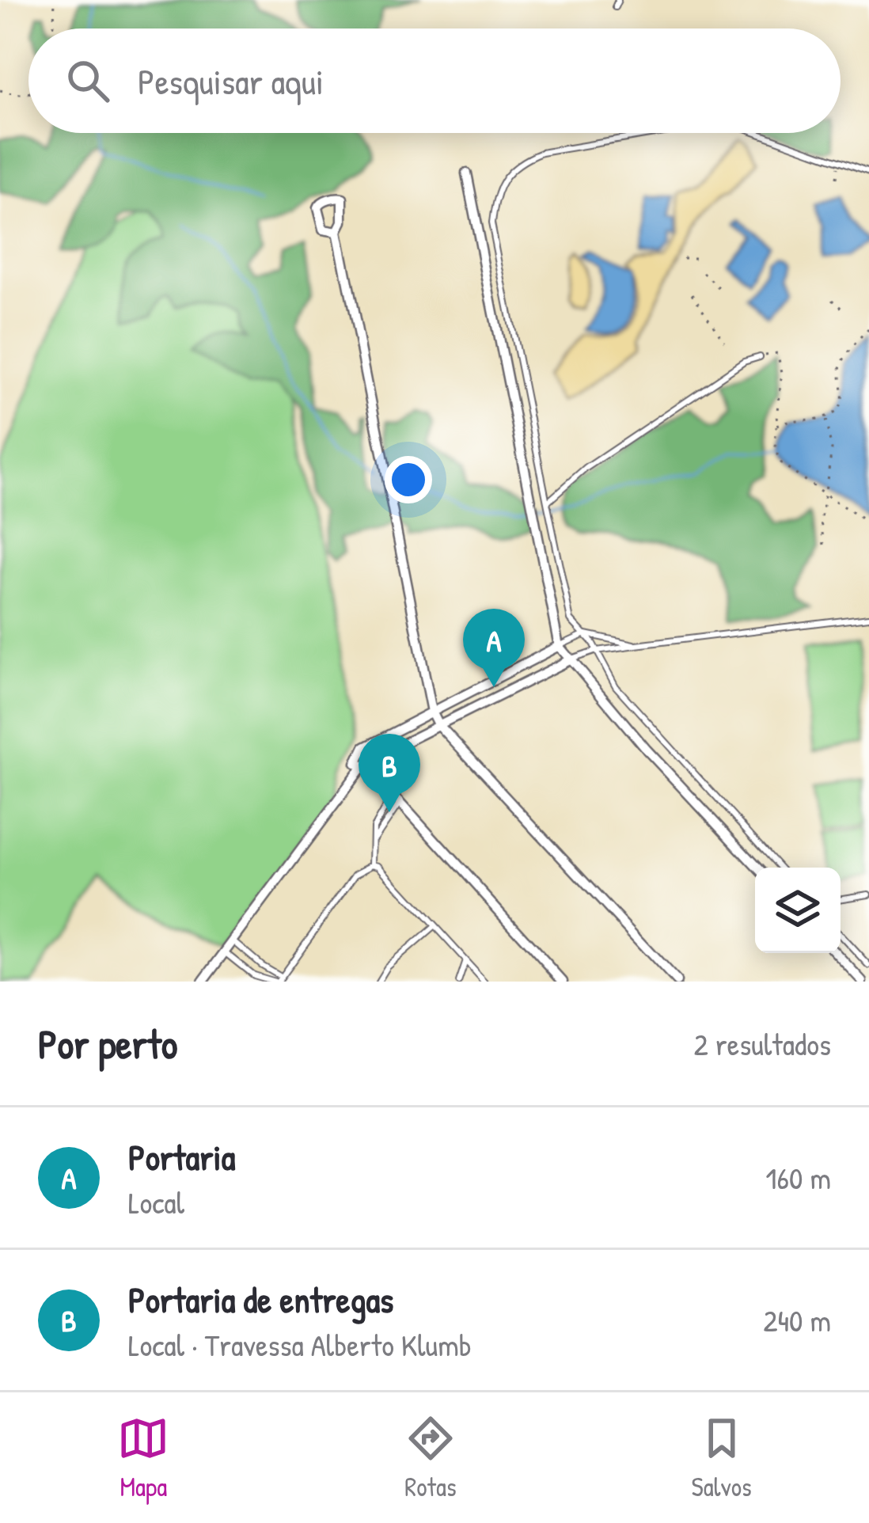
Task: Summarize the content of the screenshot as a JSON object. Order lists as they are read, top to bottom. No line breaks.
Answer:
{"page":{"search":"Pesquisar aqui","pins":["A","B"],"heading":["Por perto","2 resultados"],"list":[{"mark":"A","name":"Portaria","note":"Local","value":"160 m"},{"mark":"B","name":"Portaria de entregas","note":"Local · Travessa Alberto Klumb","value":"240 m"}],"nav":["Mapa","Rotas","Salvos"]}}
